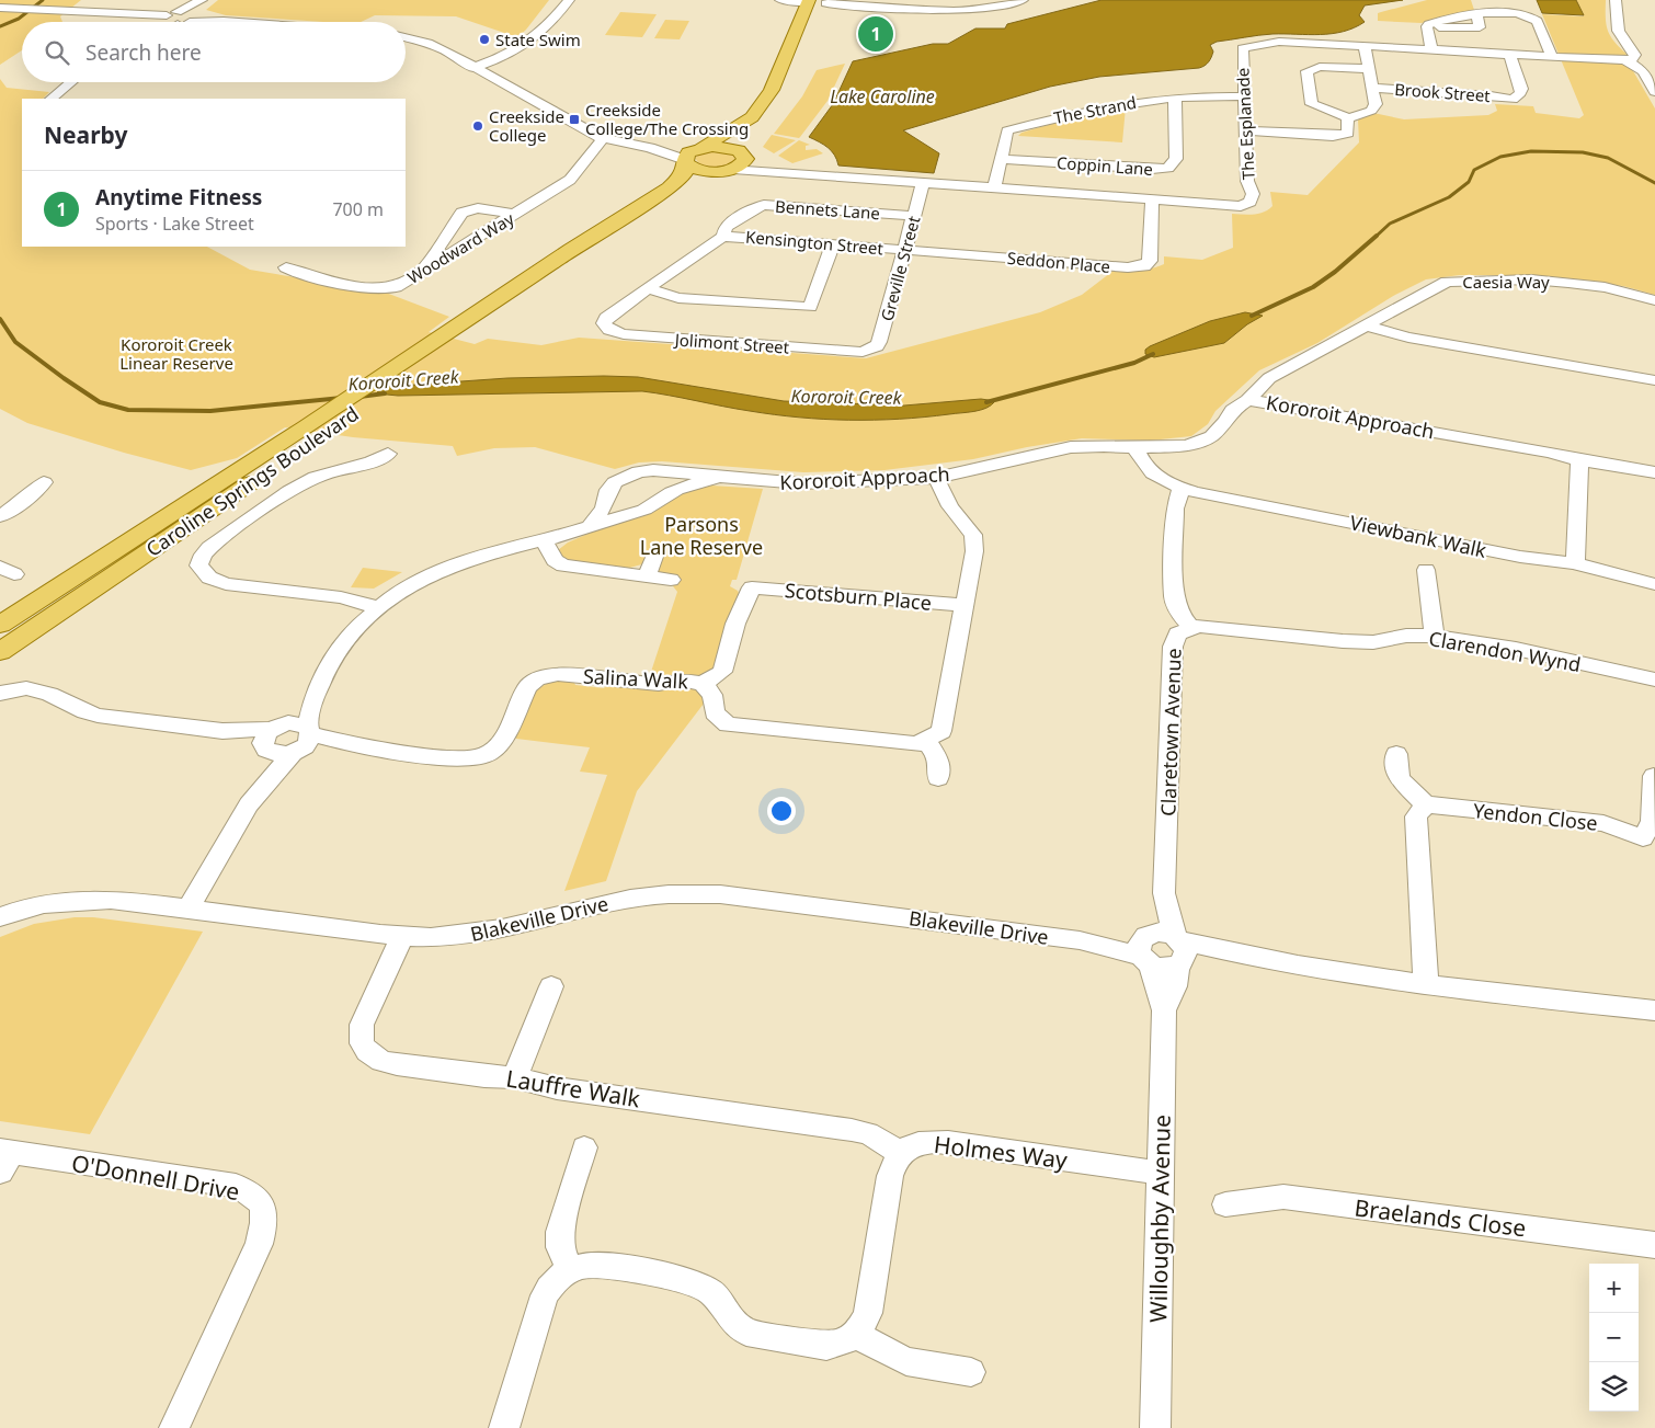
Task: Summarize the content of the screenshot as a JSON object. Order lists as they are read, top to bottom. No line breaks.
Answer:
{"streets":{"main road":["Caroline Springs Boulevard"],"street":["Brook Street","The Strand","The Esplanade","Coppin Lane","Bennets Lane","Kensington Street","Woodward Way","Seddon Place","Greville Street","Caesia Way","Jolimont Street","Kororoit Approach","Viewbank Walk","Scotsburn Place","Clarendon Wynd","Salina Walk","Claretown Avenue","Yendon Close","Blakeville Drive","Lauffre Walk","Holmes Way","O'Donnell Drive","Braelands Close","Willoughby Avenue"]},"crossings":[["The Strand","The Esplanade"],["The Strand","Coppin Lane"],["The Esplanade","Seddon Place"],["The Esplanade","Greville Street"],["The Esplanade","Caroline Springs Boulevard"],["Bennets Lane","Kensington Street"],["Bennets Lane","Greville Street"],["Kensington Street","Seddon Place"],["Kensington Street","Greville Street"],["Seddon Place","Greville Street"],["Greville Street","Jolimont Street"],["Caesia Way","Kororoit Approach"],["Kororoit Approach","Viewbank Walk"],["Viewbank Walk","Claretown Avenue"],["Scotsburn Place","Salina Walk"],["Clarendon Wynd","Claretown Avenue"],["Claretown Avenue","Blakeville Drive"],["Claretown Avenue","Willoughby Avenue"],["Blakeville Drive","Lauffre Walk"],["Blakeville Drive","Willoughby Avenue"],["Lauffre Walk","Holmes Way"],["Holmes Way","Willoughby Avenue"]],"water":["Lake Caroline","Kororoit Creek"],"parks":["Kororoit Creek Linear Reserve","Parsons Lane Reserve"],"places":{"other":["State Swim","Creekside College"],"transit":["Creekside College/The Crossing"]},"page":{"pins":"1","search":"Search here","heading":"Nearby","list":[{"mark":"1","name":"Anytime Fitness","note":"Sports · Lake Street","value":"700 m"}],"map_buttons":["+","−"]}}
